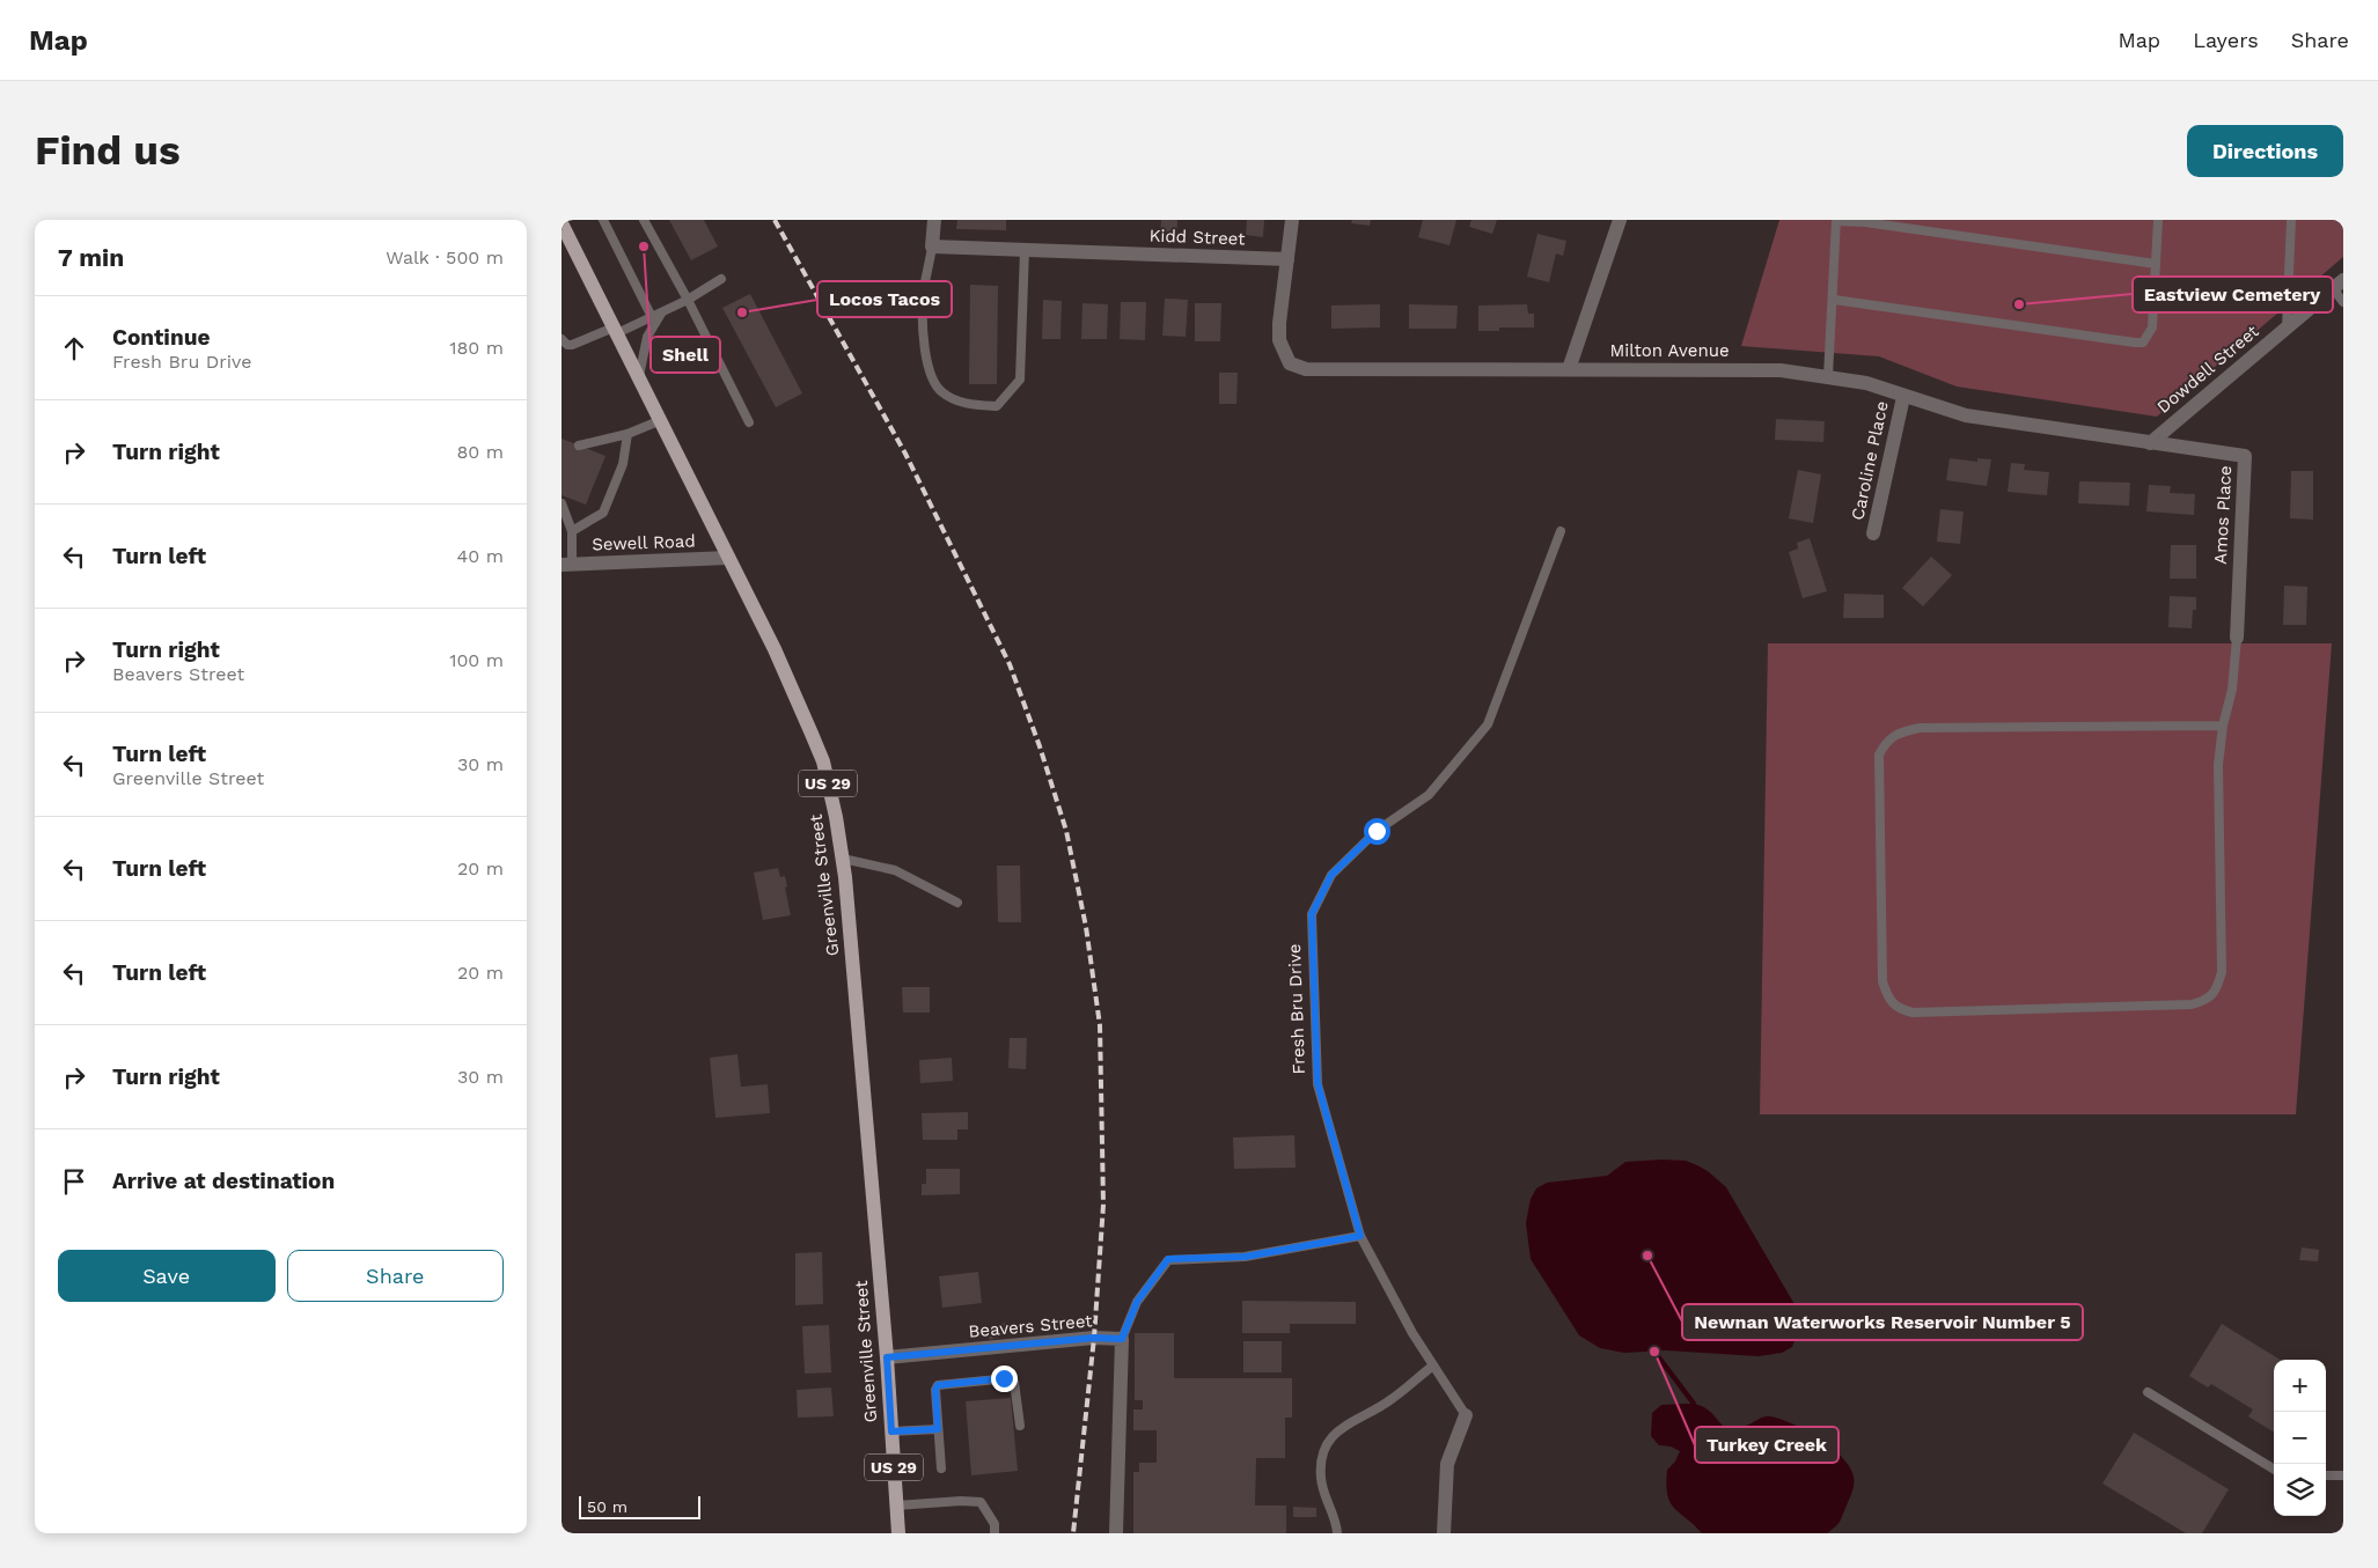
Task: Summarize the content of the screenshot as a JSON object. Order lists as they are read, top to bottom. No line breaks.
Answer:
{"streets":{"main road":["US 29","Greenville Street"],"street":["Kidd Street","Milton Avenue","Dowdell Street","Caroline Place","Amos Place","Sewell Road","Fresh Bru Drive","Beavers Street"]},"crossings":[["Kidd Street","Milton Avenue"],["Milton Avenue","Dowdell Street"],["Milton Avenue","Caroline Place"],["Milton Avenue","Amos Place"],["Dowdell Street","Amos Place"],["Sewell Road","Greenville Street"],["Greenville Street","Beavers Street"]],"places":["Shell","Eastview Cemetery","Locos Tacos","Newnan Waterworks Reservoir Number 5","Turkey Creek"],"scale_bar":"50 m","page":{"header":"Map","nav":["Map","Layers","Share"],"buttons":["Directions",["Save","Share"]],"title":"Find us","heading":["7 min","Walk · 500 m"],"list":[["Continue","Fresh Bru Drive","180 m"],["Turn right","80 m"],["Turn left","40 m"],["Turn right","Beavers Street","100 m"],["Turn left","Greenville Street","30 m"],["Turn left","20 m"],["Turn left","20 m"],["Turn right","30 m"],"Arrive at destination"],"map_buttons":["+","−"],"scale":"50 m"}}
